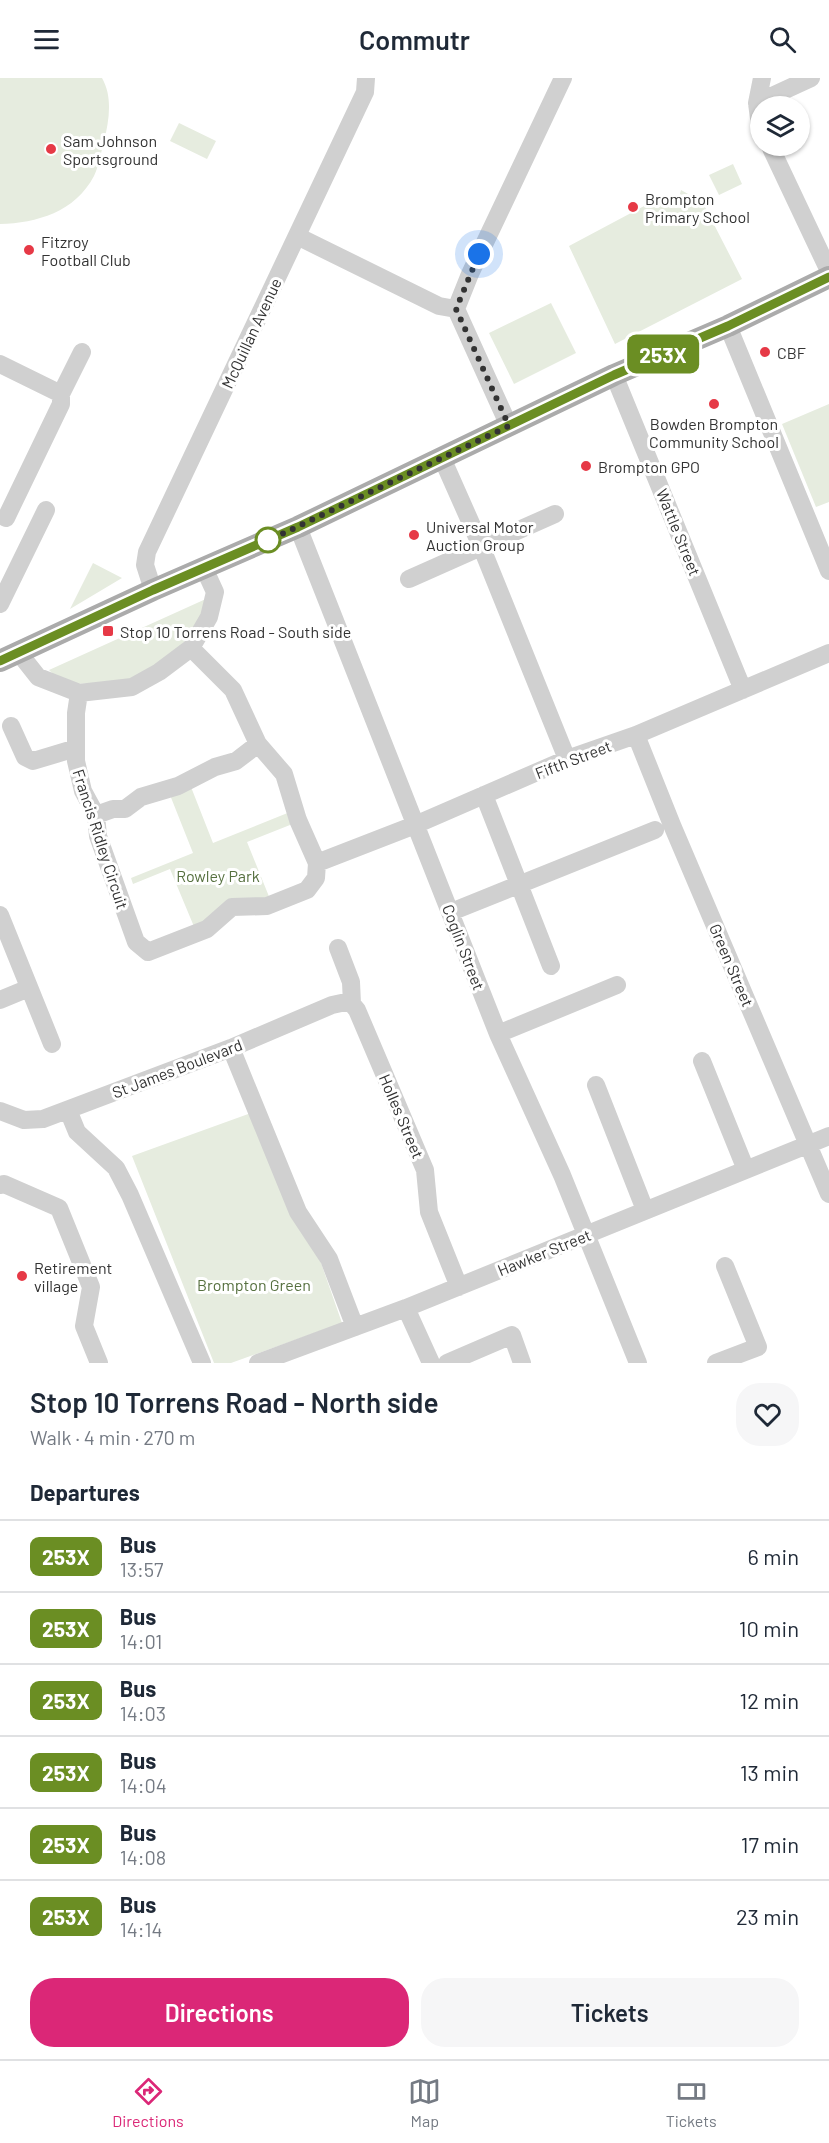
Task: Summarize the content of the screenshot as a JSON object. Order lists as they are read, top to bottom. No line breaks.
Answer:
{"streets":{"street":["McQuillan Avenue","Wattle Street","Fifth Street","Francis Ridley Circuit","Coglin Street","Green Street","St James Boulevard","Holles Street","Hawker Street"]},"crossings":[["Wattle Street","Fifth Street"],["Fifth Street","Francis Ridley Circuit"],["Fifth Street","Coglin Street"],["Fifth Street","Green Street"],["Coglin Street","Hawker Street"],["Green Street","Hawker Street"],["St James Boulevard","Holles Street"],["Holles Street","Hawker Street"]],"parks":["Rowley Park","Brompton Green"],"places":{"other":["Sam Johnson Sportsground","Brompton Primary School","Fitzroy Football Club","CBF","Bowden Brompton Community School","Brompton GPO","Universal Motor Auction Group","Retirement village"],"transit":["Stop 10 Torrens Road - South side"]},"lines":["bus line 253X"],"page":{"header":"Commutr","on_map":"253X","heading":[["Stop 10 Torrens Road - North side","Walk · 4 min · 270 m"],"Departures"],"list":[{"mark":"253X","name":"Bus","note":"13:57","value":"6 min"},{"mark":"253X","name":"Bus","note":"14:01","value":"10 min"},{"mark":"253X","name":"Bus","note":"14:03","value":"12 min"},{"mark":"253X","name":"Bus","note":"14:04","value":"13 min"},{"mark":"253X","name":"Bus","note":"14:08","value":"17 min"},{"mark":"253X","name":"Bus","note":"14:14","value":"23 min"}],"buttons":["Directions","Tickets"],"tabs":["Directions","Map","Tickets"]}}
